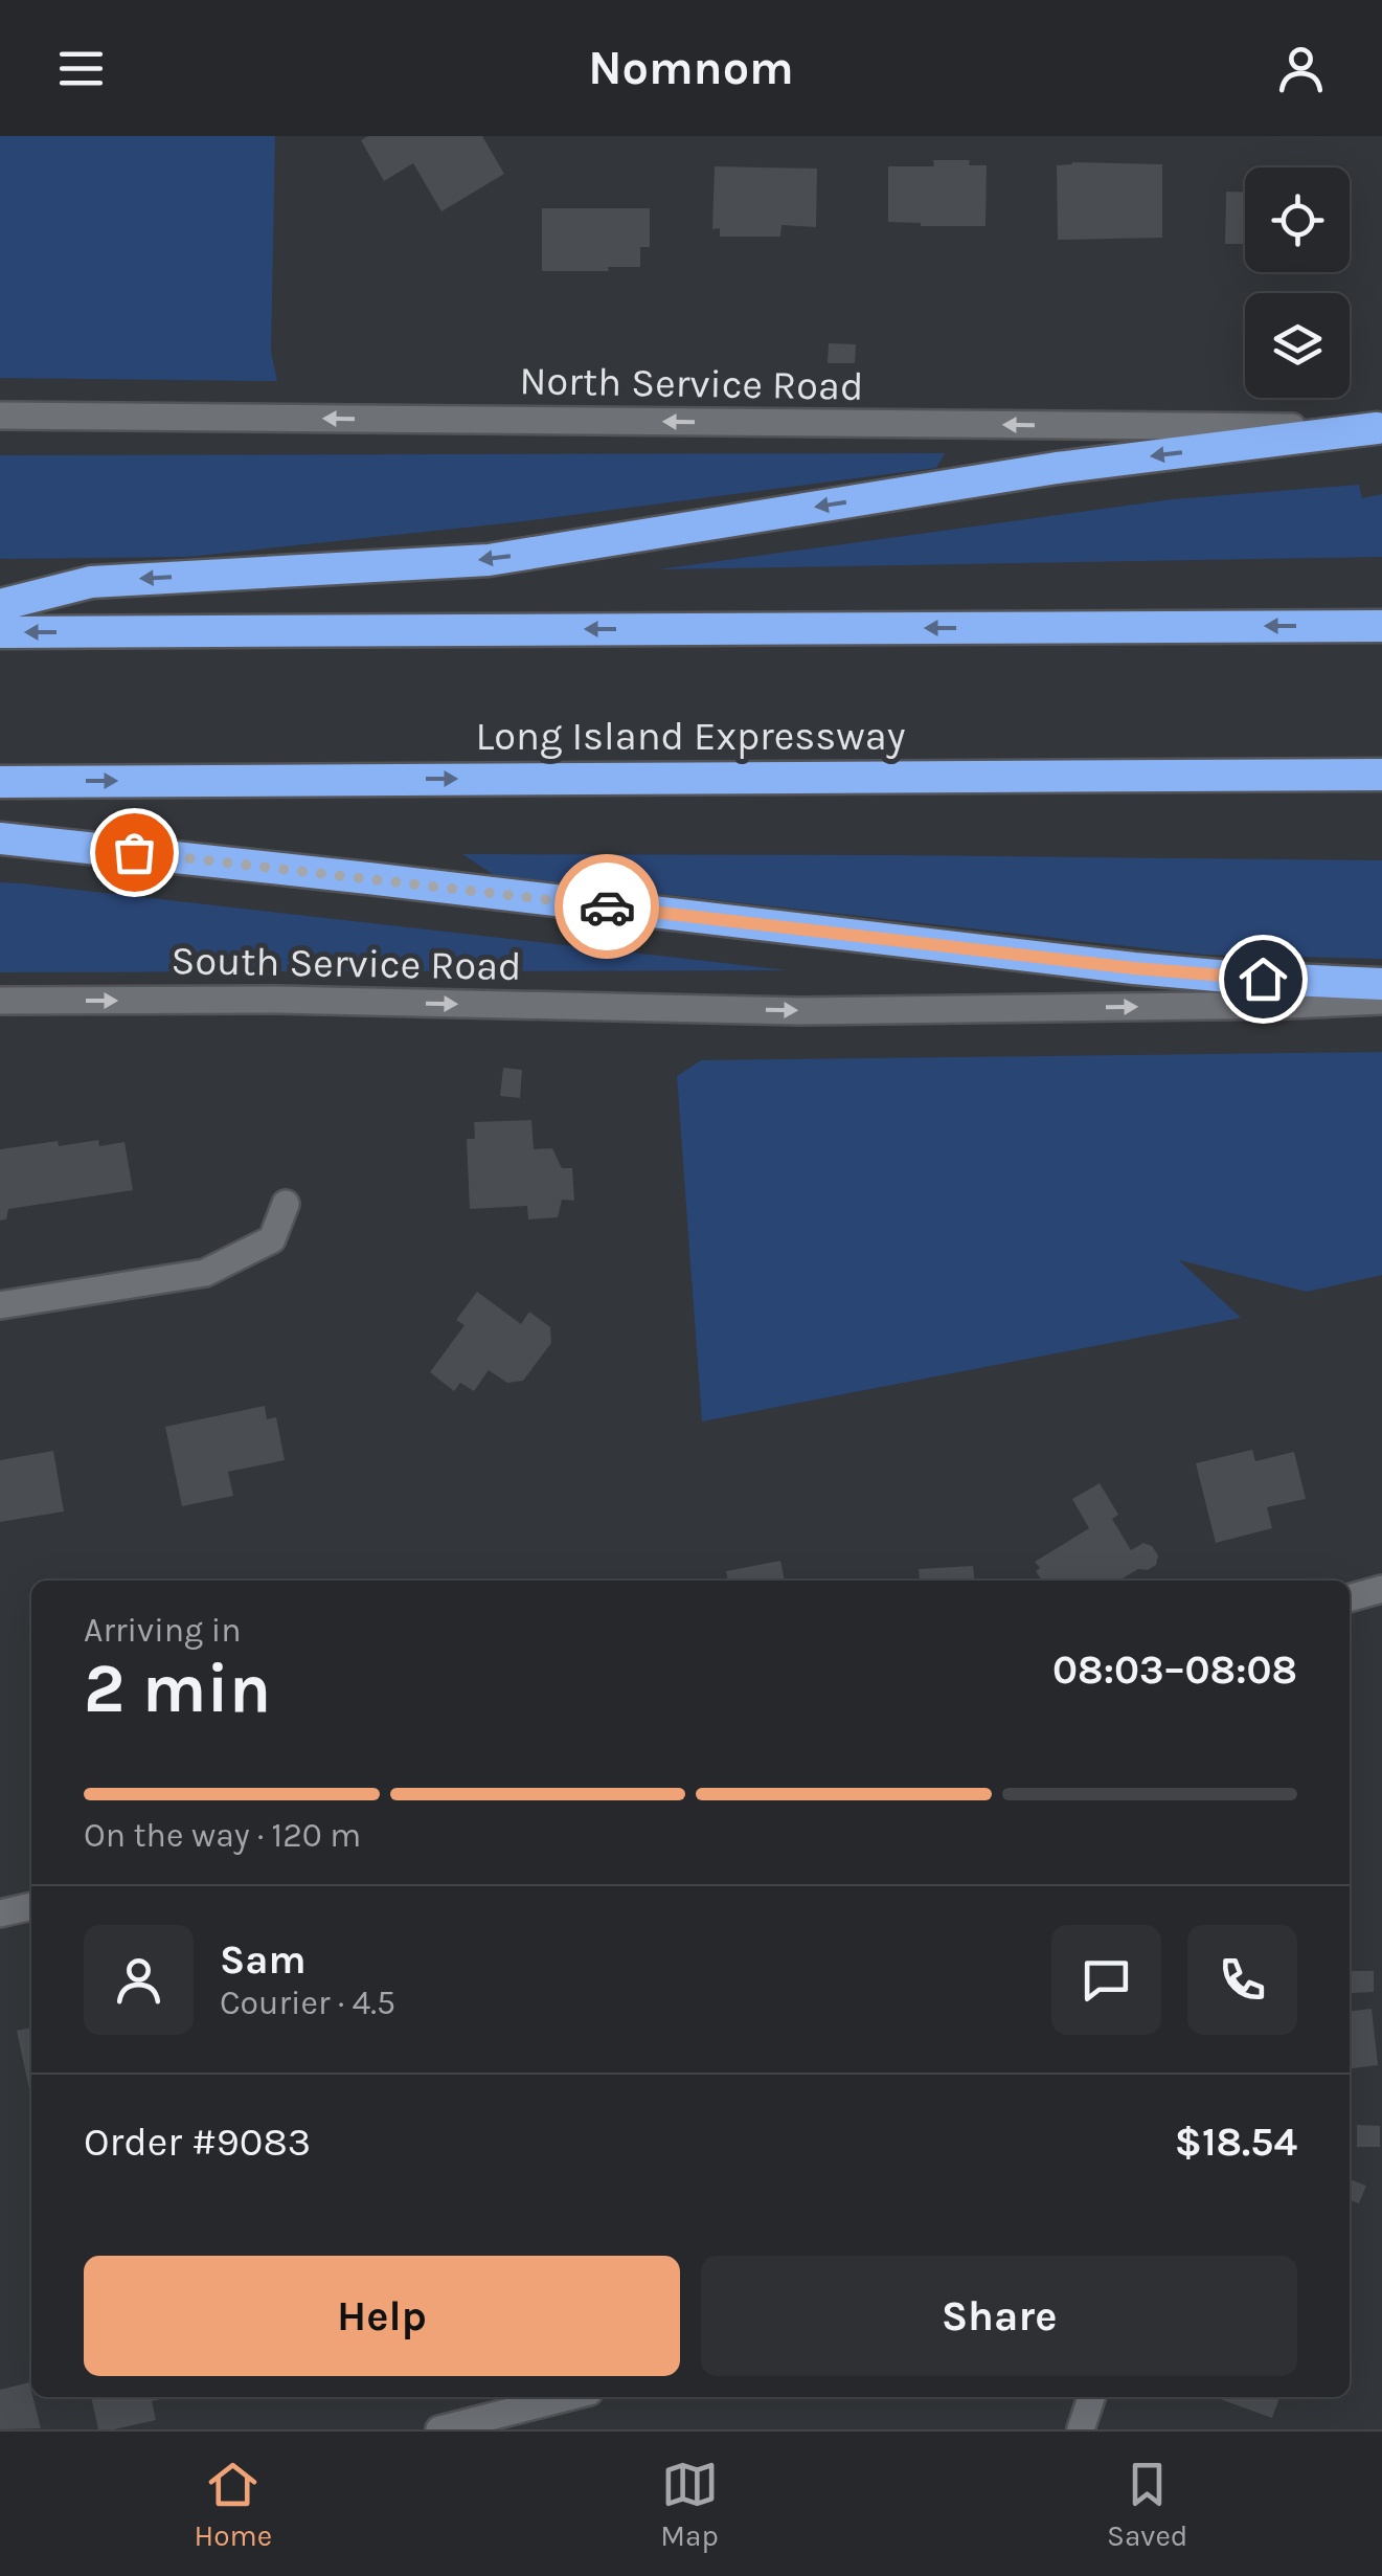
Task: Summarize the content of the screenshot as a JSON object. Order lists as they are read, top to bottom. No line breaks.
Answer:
{"streets":{"highway":["Long Island Expressway"],"main road":["North Service Road","South Service Road"]},"one_way":["North Service Road","South Service Road"],"page":{"header":"Nomnom","heading":["2 min","Arriving in","08:03–08:08"],"panel":["Sam","Courier · 4.5","Order #9083","$18.54"],"bar":"On the way · 120 m","buttons":["Help","Share"],"tabs":["Home","Map","Saved"]}}
